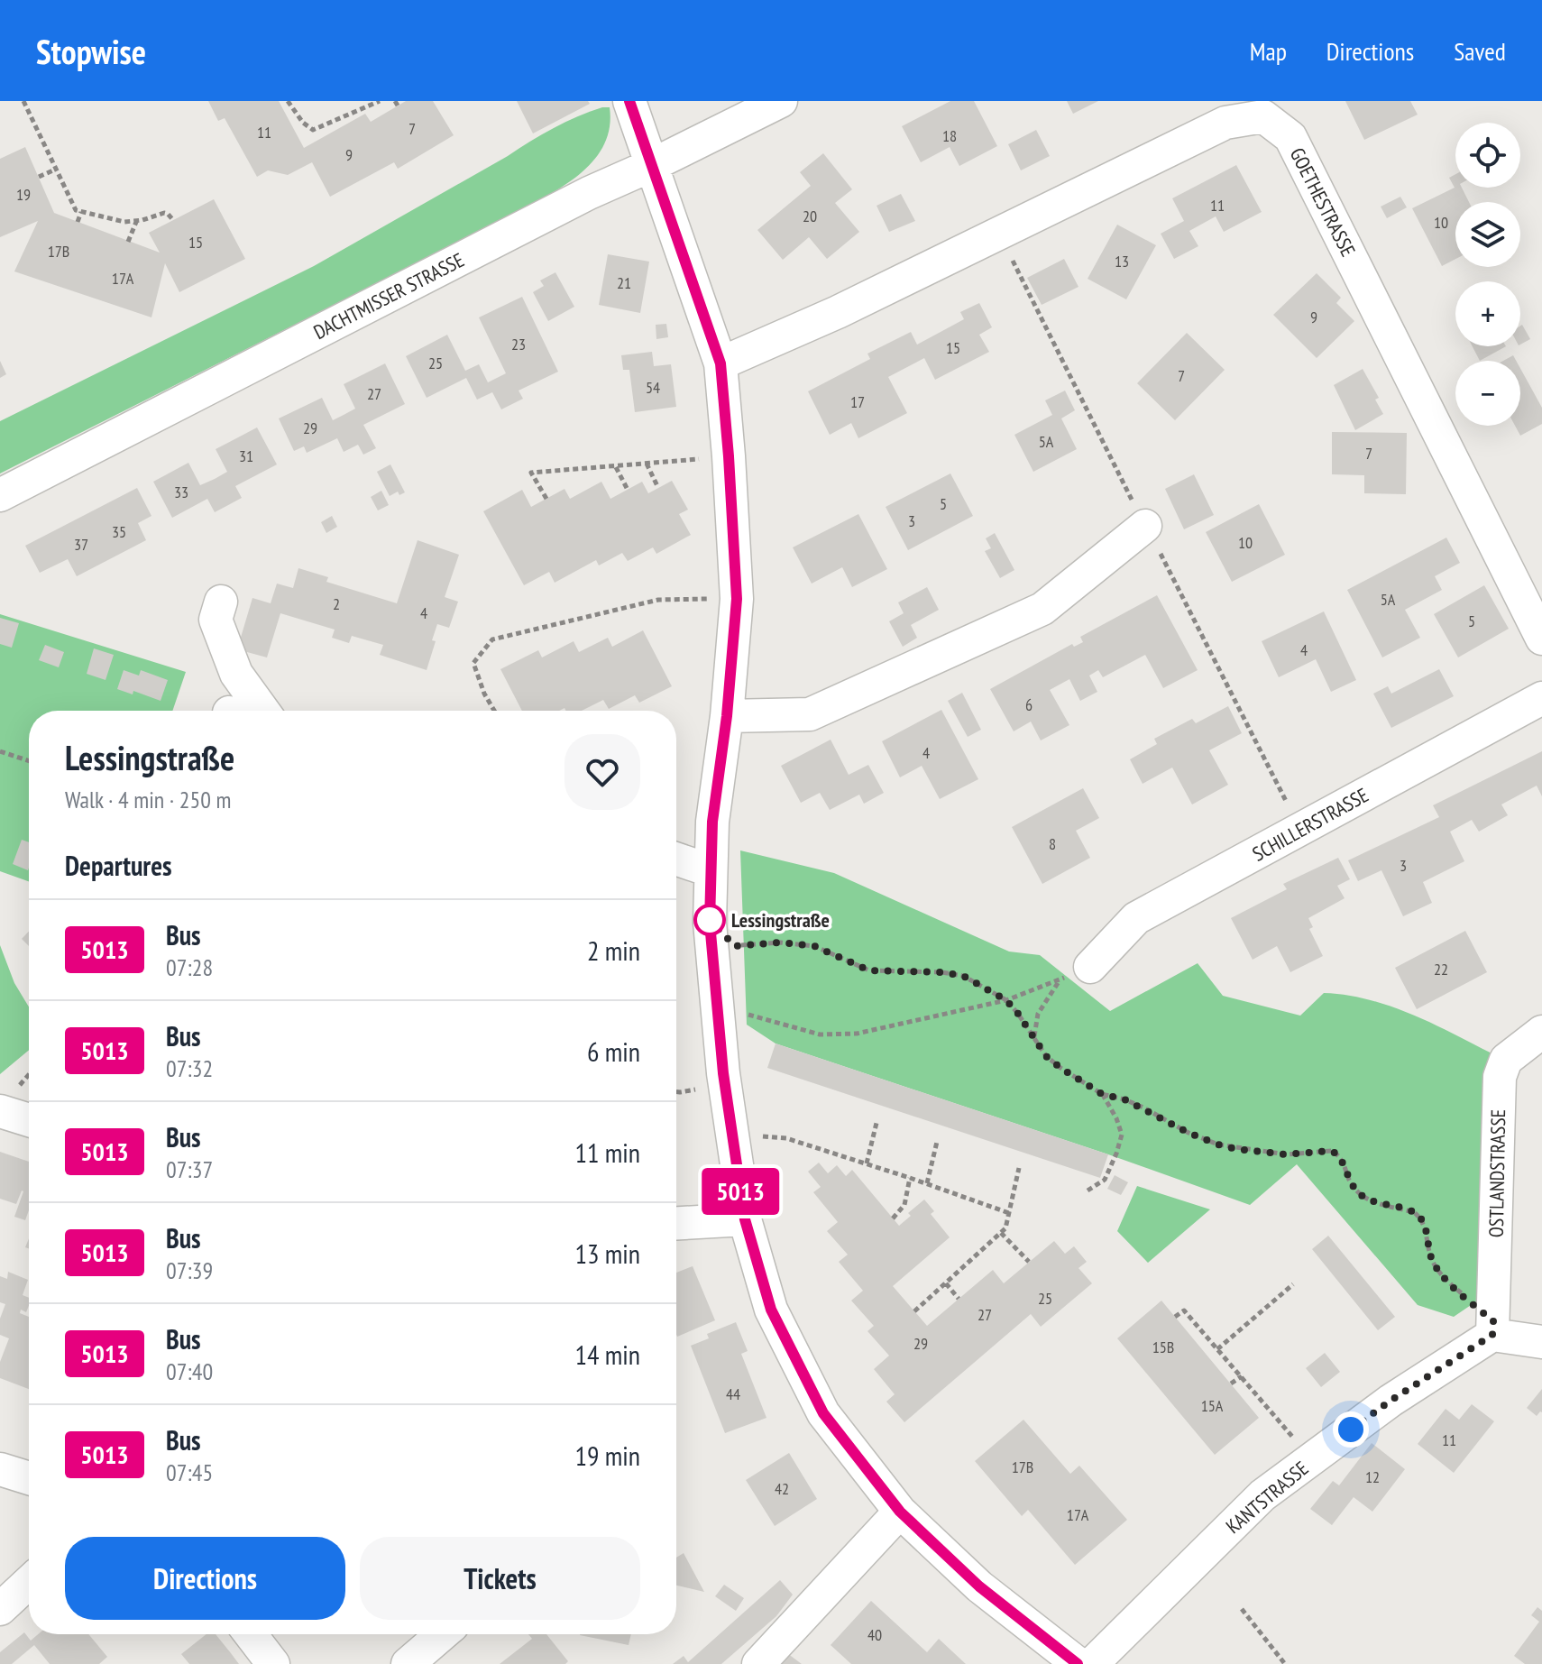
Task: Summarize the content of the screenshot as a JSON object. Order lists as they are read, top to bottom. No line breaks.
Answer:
{"streets":{"street":["GOETHESTRASSE","DACHTMISSER STRASSE","SCHILLERSTRASSE","OSTLANDSTRASSE","KANTSTRASSE"]},"crossings":[["OSTLANDSTRASSE","KANTSTRASSE"]],"places":["Lessingstraße"],"lines":["bus line 5013"],"house_numbers":["7","11","18","9","19","11","20","10","15","17B","13","17A","21","9","23","15","25","7","54","27","17","29","5A","7","31","33","5","3","35","10","37","5A","2","4","5","4","6","4","8","3","22","25","27","29","15B","44","15A","11","17B","12","42","17A","40"],"page":{"header":"Stopwise","nav":["Map","Directions","Saved"],"on_map":"5013","map_buttons":["+","−"],"heading":[["Lessingstraße","Walk · 4 min · 250 m"],"Departures"],"list":[{"mark":"5013","name":"Bus","note":"07:28","value":"2 min"},{"mark":"5013","name":"Bus","note":"07:32","value":"6 min"},{"mark":"5013","name":"Bus","note":"07:37","value":"11 min"},{"mark":"5013","name":"Bus","note":"07:39","value":"13 min"},{"mark":"5013","name":"Bus","note":"07:40","value":"14 min"},{"mark":"5013","name":"Bus","note":"07:45","value":"19 min"}],"buttons":["Directions","Tickets"]}}
